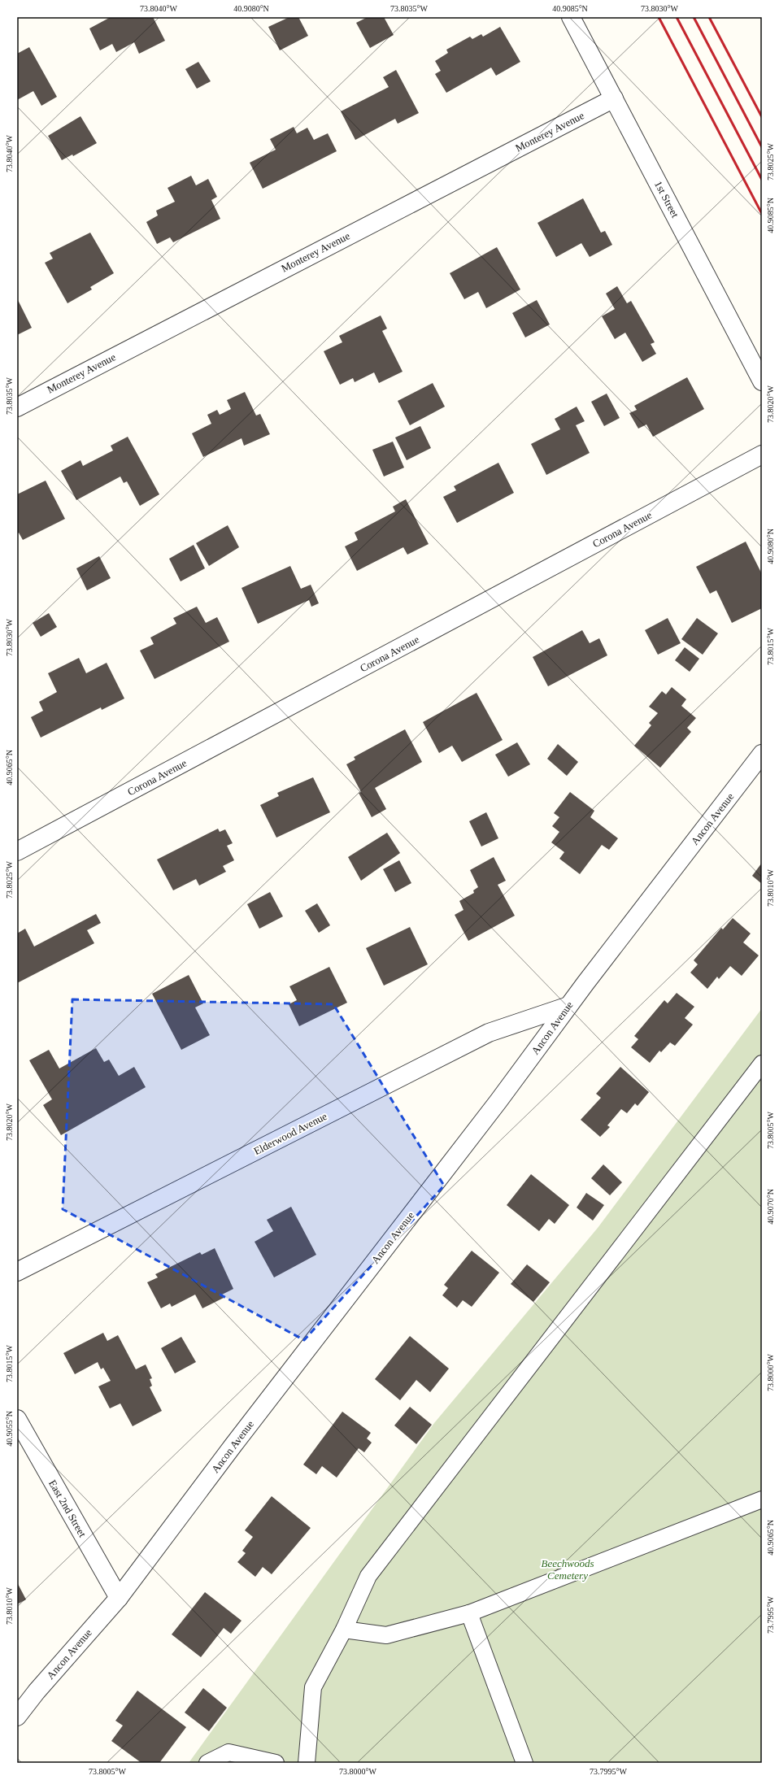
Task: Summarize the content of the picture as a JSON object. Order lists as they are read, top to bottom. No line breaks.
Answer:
{"streets":{"street":["Monterey Avenue","1st Street","Corona Avenue","Ancon Avenue","Elderwood Avenue","East 2nd Street"]},"crossings":[["Monterey Avenue","1st Street"],["Ancon Avenue","Elderwood Avenue"],["Ancon Avenue","East 2nd Street"]],"parks":["Beechwoods Cemetery"],"coordinates":["73.8040°W","40.9080°N","73.8035°W","40.9085°N","73.8030°W","73.8025°W","73.8020°W","73.8015°W","40.9065°N","73.8010°W","73.8005°W","40.9070°N","73.8000°W","40.9055°N","73.7995°W"]}
